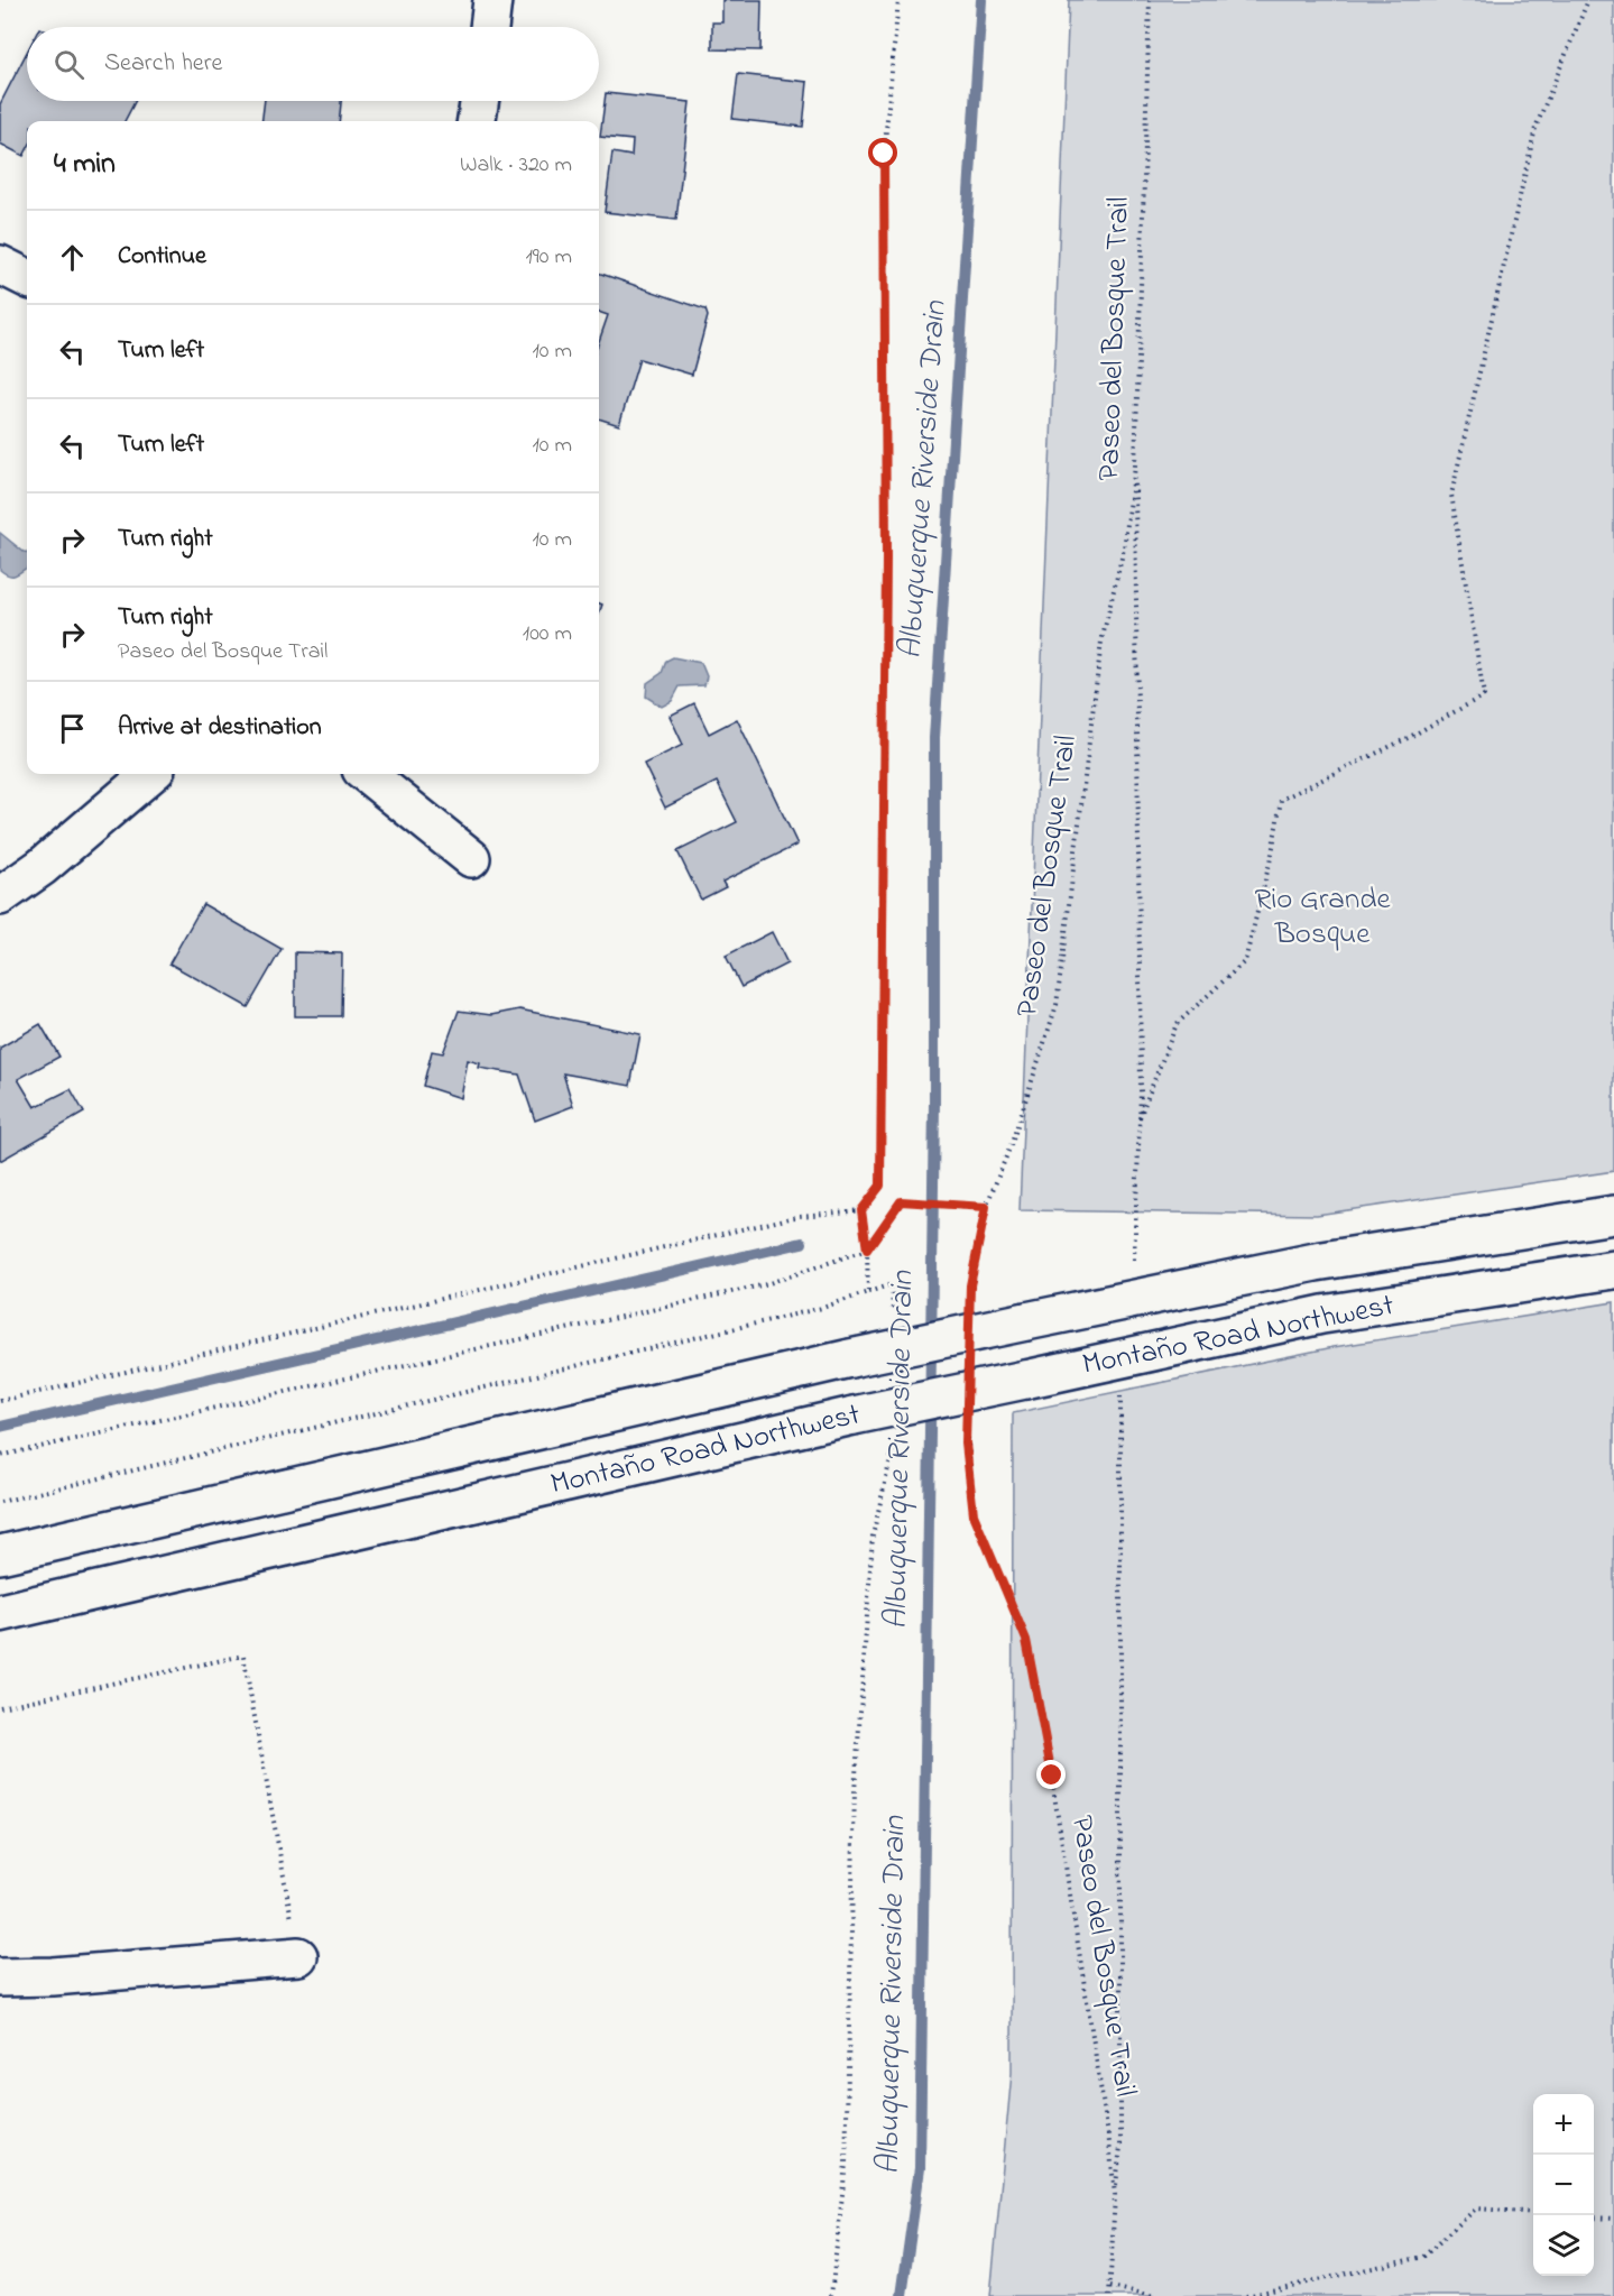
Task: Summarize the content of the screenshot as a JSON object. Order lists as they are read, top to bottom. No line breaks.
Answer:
{"streets":{"main road":["Montaño Road Northwest"],"path":["Paseo del Bosque Trail"]},"water":["Albuquerque Riverside Drain"],"parks":["Rio Grande Bosque"],"page":{"search":"Search here","heading":["4 min","Walk · 320 m"],"list":[["Continue","190 m"],["Turn left","10 m"],["Turn left","10 m"],["Turn right","10 m"],["Turn right","Paseo del Bosque Trail","100 m"],"Arrive at destination"],"map_buttons":["+","−"]}}
